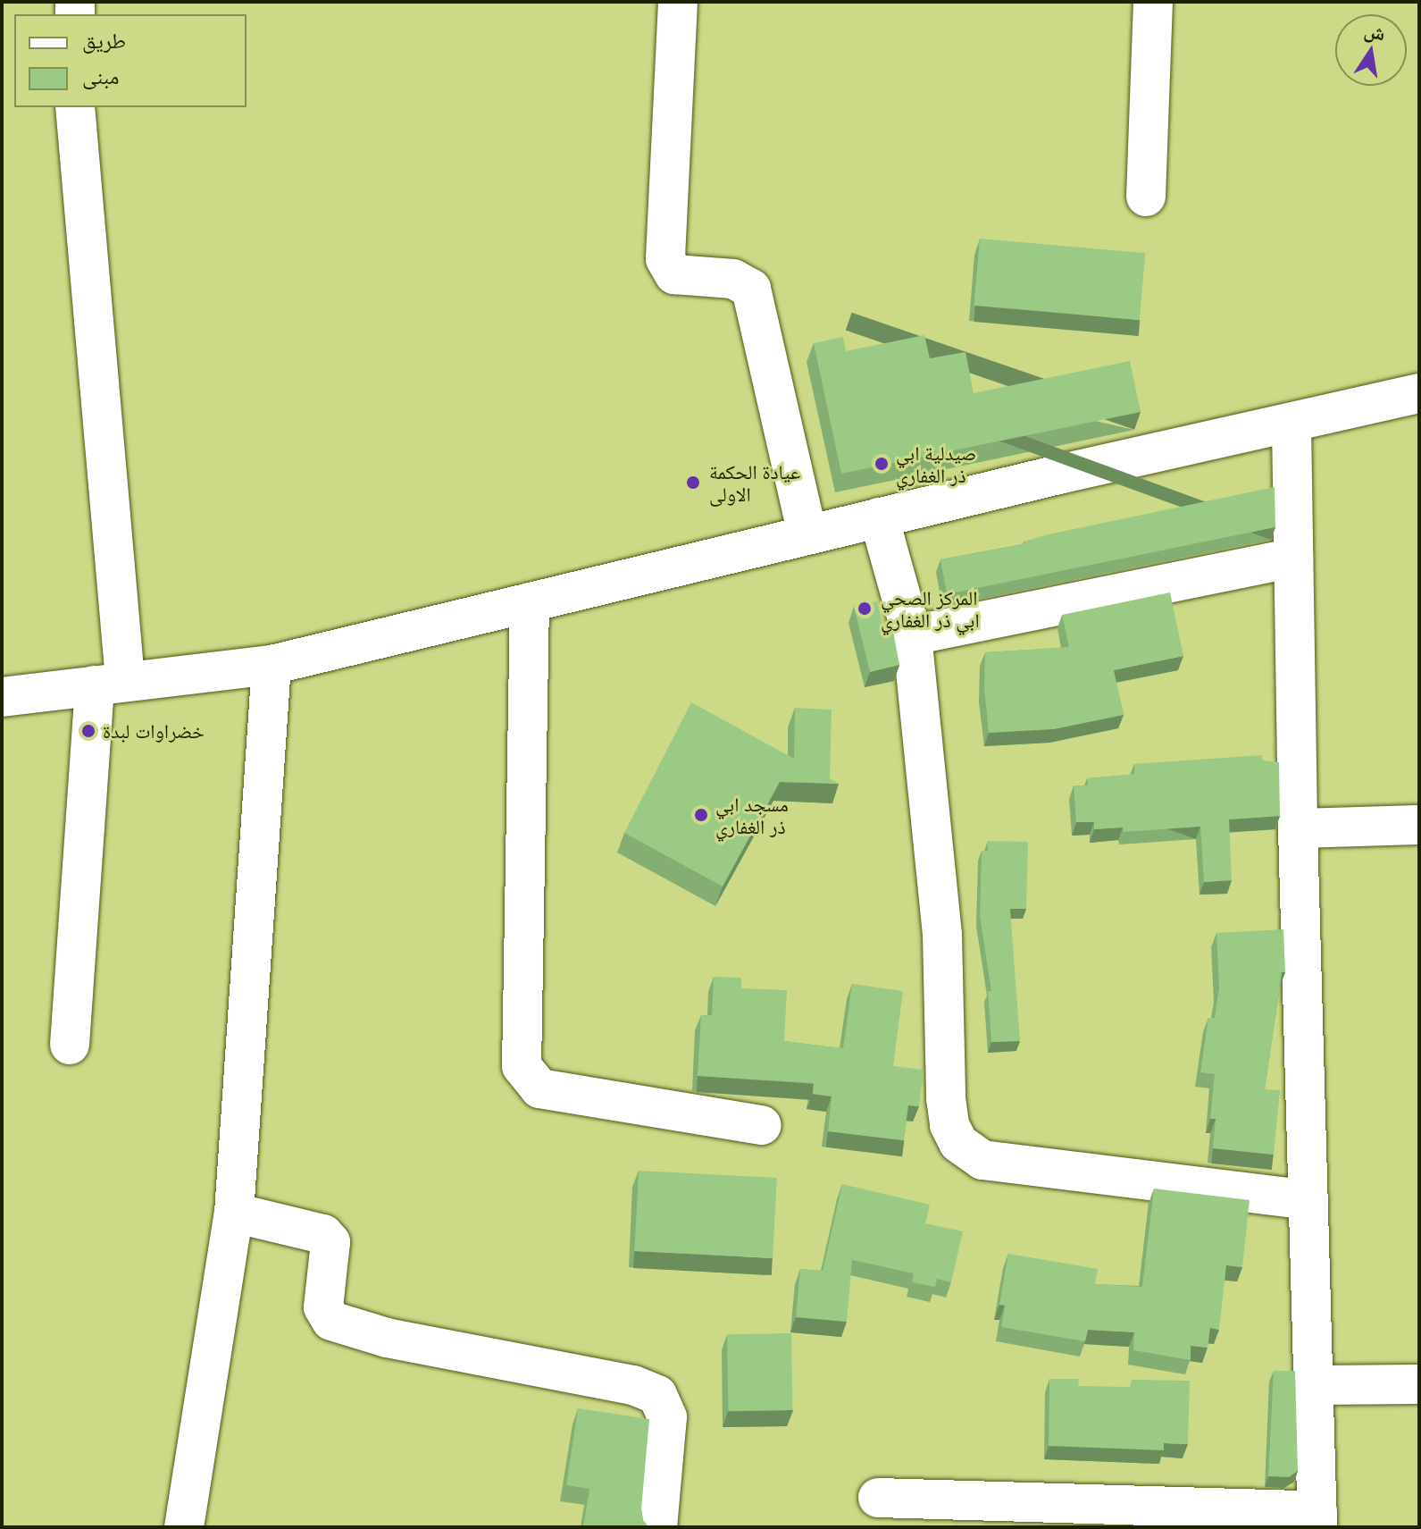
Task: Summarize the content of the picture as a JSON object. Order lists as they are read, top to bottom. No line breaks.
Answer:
{"places":["صيدلية ابي ذر الغفاري","عيادة الحكمة الاولى","المركز الصحي ابي ذر الغفاري","خضراوات لبدة","مسجد ابي ذر الغفاري"],"legend":["طريق","مبنى"],"north":"top"}
